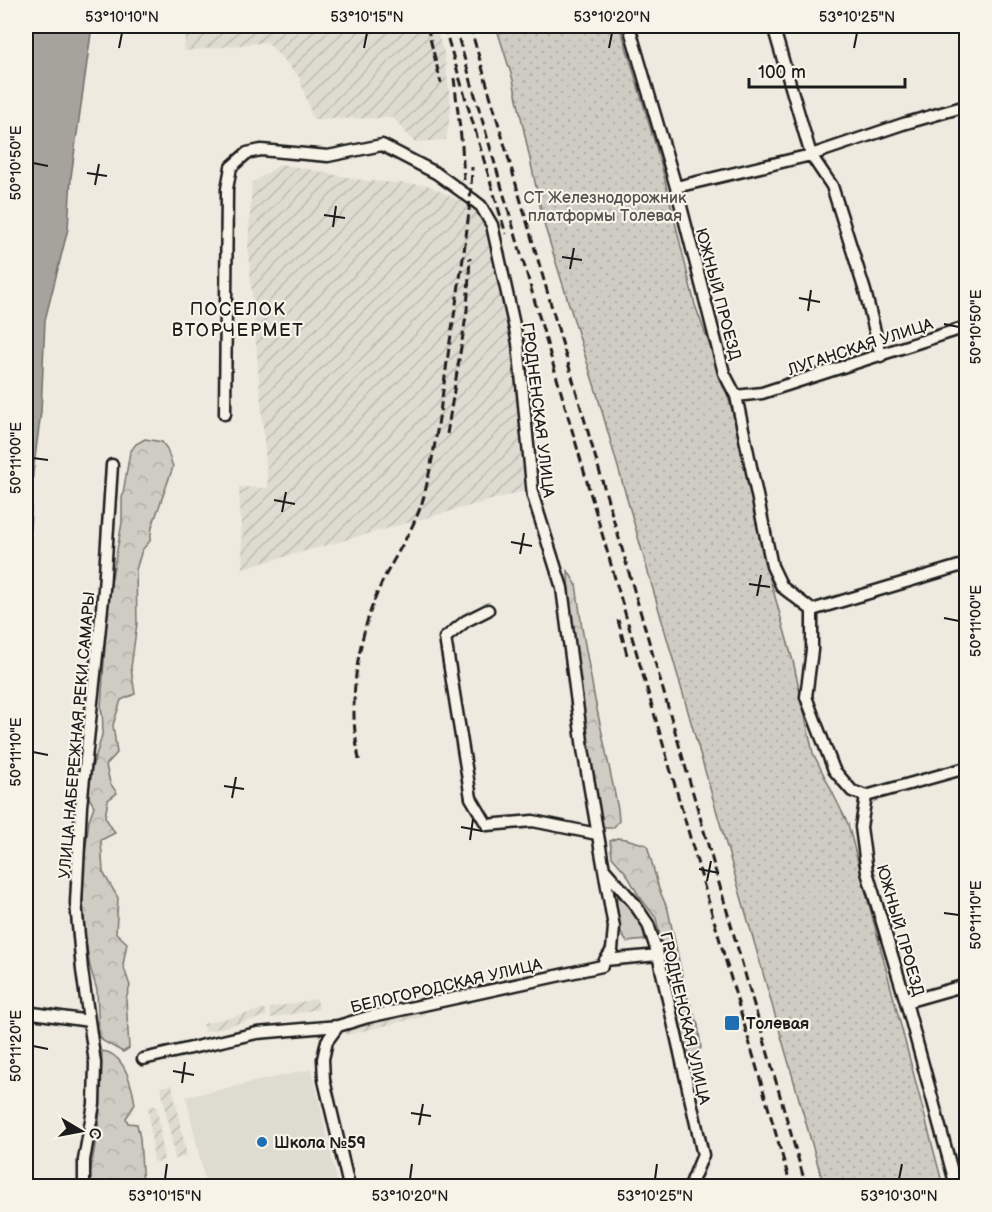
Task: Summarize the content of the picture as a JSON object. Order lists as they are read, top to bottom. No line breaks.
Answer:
{"streets":{"street":["ЮЖНЫЙ ПРОЕЗД","ЛУГАНСКАЯ УЛИЦА","ГРОДНЕНСКАЯ УЛИЦА","УЛИЦА НАБЕРЕЖНАЯ РЕКИ САМАРЫ","БЕЛОГОРОДСКАЯ УЛИЦА"]},"crossings":[["ЮЖНЫЙ ПРОЕЗД","ЛУГАНСКАЯ УЛИЦА"],["ГРОДНЕНСКАЯ УЛИЦА","БЕЛОГОРОДСКАЯ УЛИЦА"]],"districts":["ПОСЕЛОК ВТОРЧЕРМЕТ"],"parks":["СТ Железнодорожник платформы Толевая"],"places":{"transit":["Толевая"],"other":["Школа №59"]},"scale_bar":"100 m","north":"right","coordinates":["53°10'10\"N","53°10'15\"N","53°10'20\"N","53°10'25\"N","50°10'50\"E","50°11'00\"E","50°11'10\"E","50°11'20\"E","53°10'30\"N"]}
